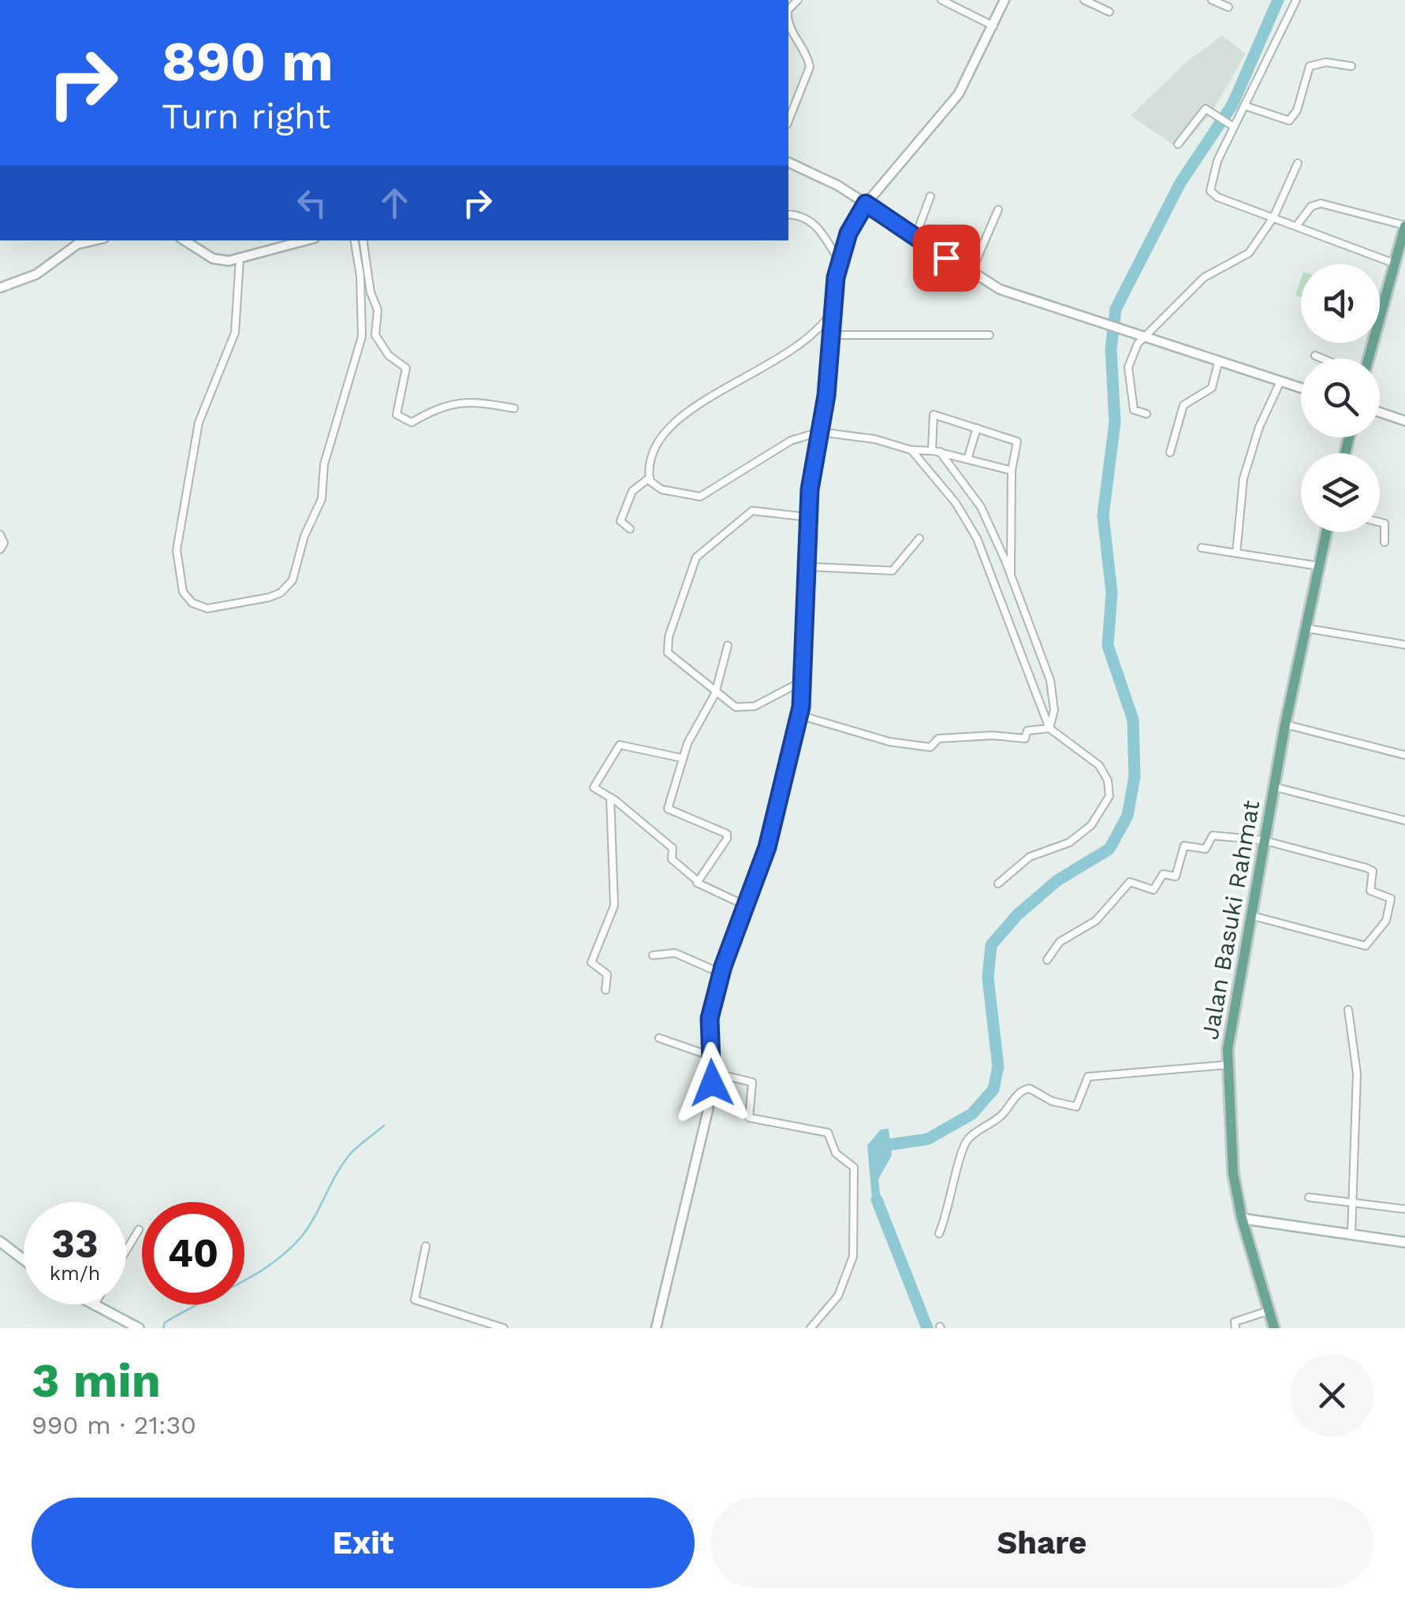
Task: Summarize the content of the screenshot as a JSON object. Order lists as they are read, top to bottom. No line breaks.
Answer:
{"streets":{"main road":["Jalan Basuki Rahmat"]},"page":{"turn":["890 m","Turn right"],"speed":"33 km/h","limit":"40","heading":["3 min","990 m · 21:30"],"buttons":["Exit","Share"]}}
